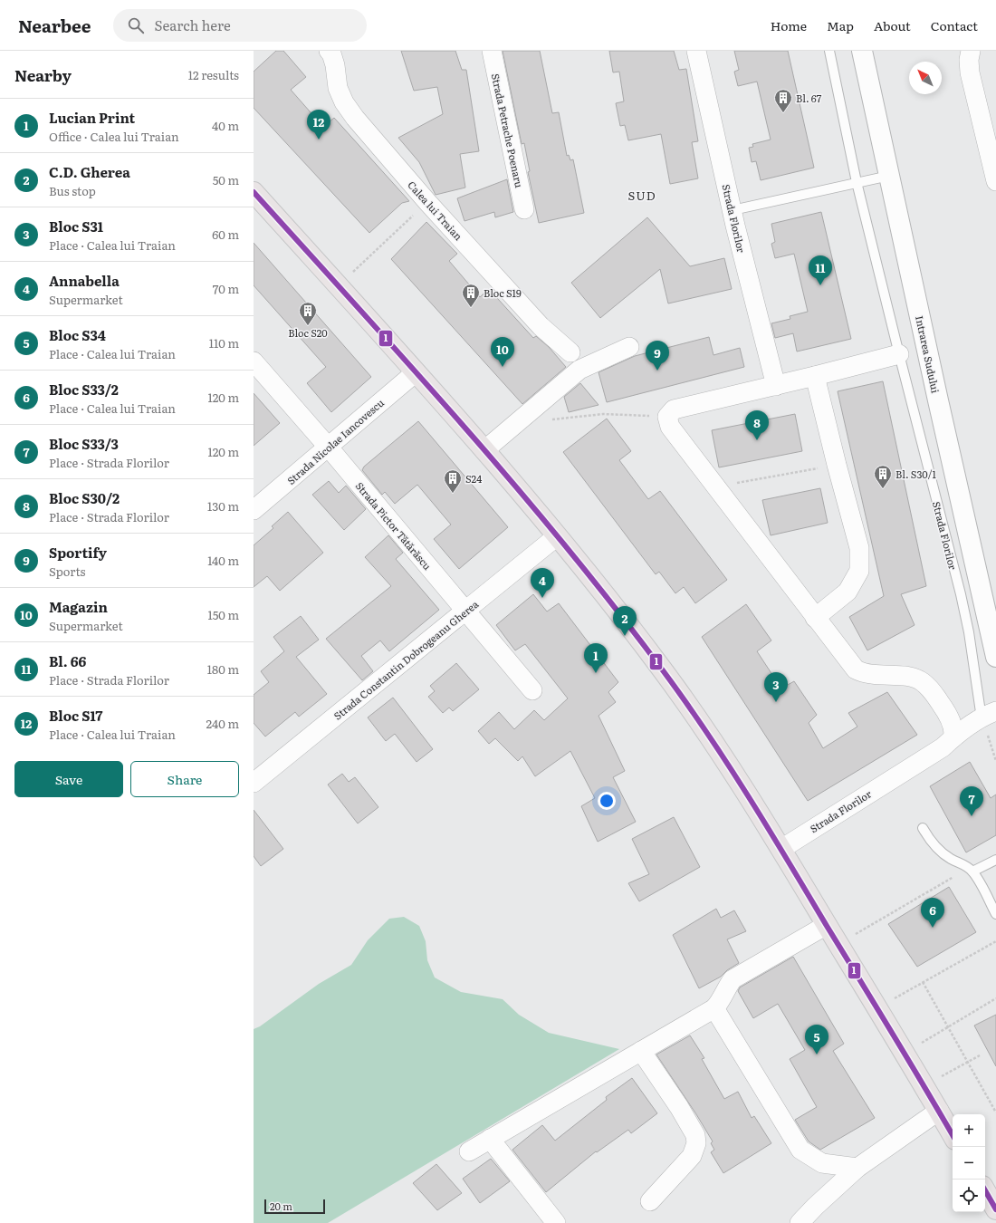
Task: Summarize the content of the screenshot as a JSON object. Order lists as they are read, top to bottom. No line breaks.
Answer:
{"streets":{"street":["Strada Petrache Poenaru","Calea lui Traian","Strada Florilor","Intrarea Sudului","Strada Nicolae Iancovescu","Strada Pictor Tătărăscu","Strada Constantin Dobrogeanu Gherea"]},"crossings":[["Strada Nicolae Iancovescu","Strada Pictor Tătărăscu"],["Strada Pictor Tătărăscu","Strada Constantin Dobrogeanu Gherea"]],"districts":["SUD"],"places":{"building":["Bl. 67","Bloc S19","Bloc S20","Bl. S30/1","S24"]},"lines":["transit line 1"],"scale_bar":"20 m","north":"top left","page":{"header":"Nearbee","search":"Search here","nav":["Home","Map","About","Contact"],"heading":["Nearby","12 results"],"list":[{"mark":"1","name":"Lucian Print","note":"Office · Calea lui Traian","value":"40 m"},{"mark":"2","name":"C.D. Gherea","note":"Bus stop","value":"50 m"},{"mark":"3","name":"Bloc S31","note":"Place · Calea lui Traian","value":"60 m"},{"mark":"4","name":"Annabella","note":"Supermarket","value":"70 m"},{"mark":"5","name":"Bloc S34","note":"Place · Calea lui Traian","value":"110 m"},{"mark":"6","name":"Bloc S33/2","note":"Place · Calea lui Traian","value":"120 m"},{"mark":"7","name":"Bloc S33/3","note":"Place · Strada Florilor","value":"120 m"},{"mark":"8","name":"Bloc S30/2","note":"Place · Strada Florilor","value":"130 m"},{"mark":"9","name":"Sportify","note":"Sports","value":"140 m"},{"mark":"10","name":"Magazin","note":"Supermarket","value":"150 m"},{"mark":"11","name":"Bl. 66","note":"Place · Strada Florilor","value":"180 m"},{"mark":"12","name":"Bloc S17","note":"Place · Calea lui Traian","value":"240 m"}],"pins":["12","11","10","9","8","4","2","1","3","7","6","5"],"buttons":["Save","Share"],"map_buttons":["+","−"],"scale":"20 m"}}
